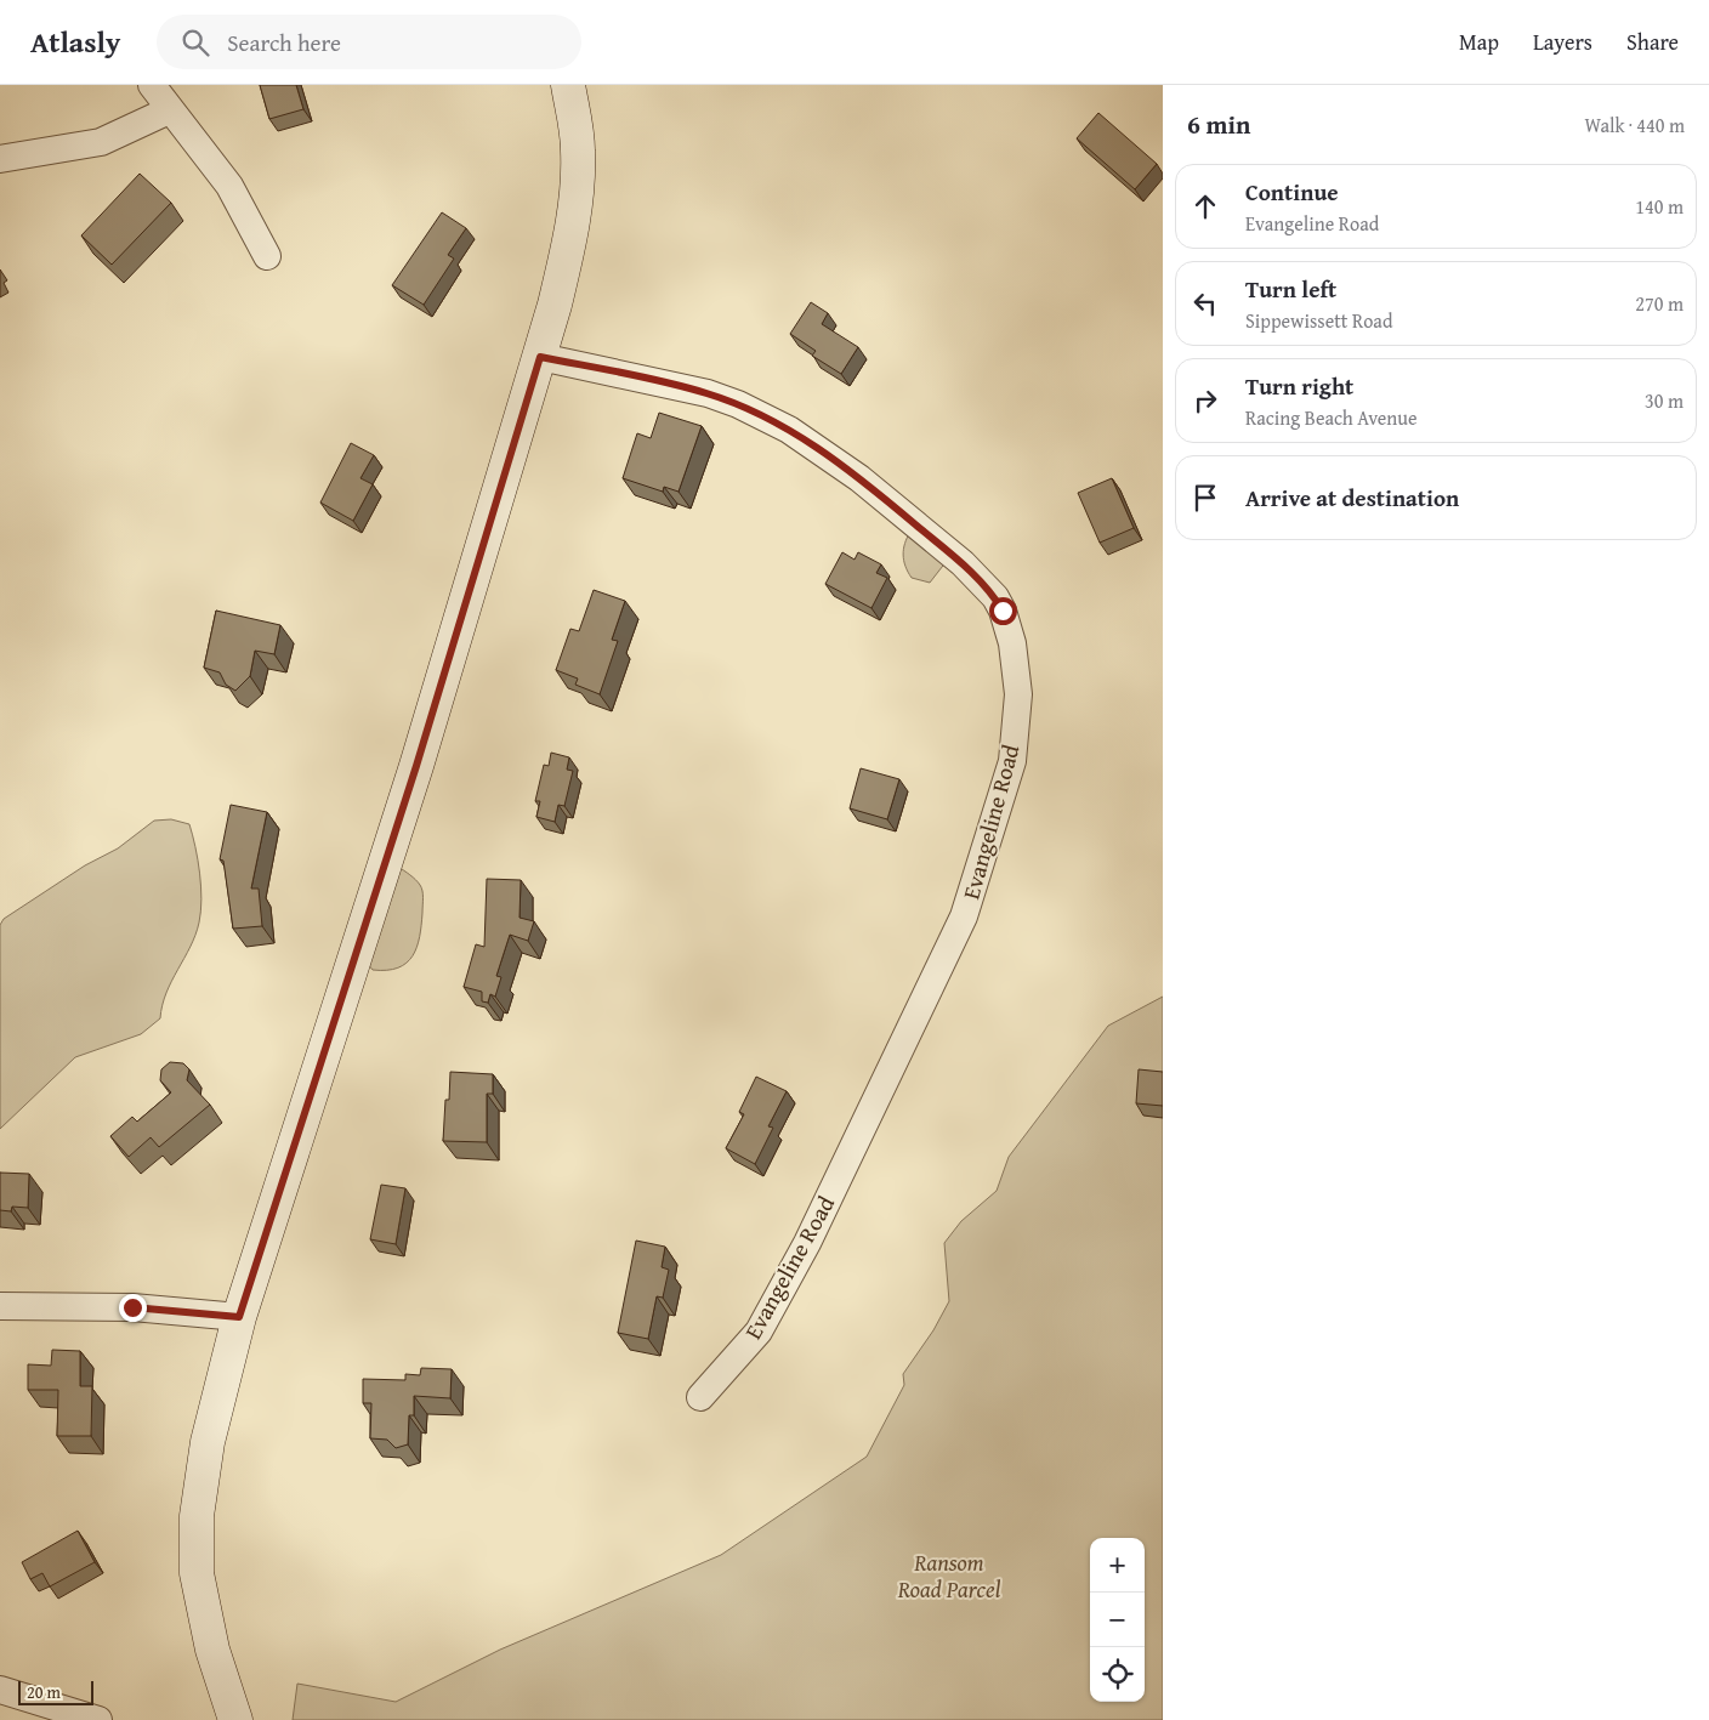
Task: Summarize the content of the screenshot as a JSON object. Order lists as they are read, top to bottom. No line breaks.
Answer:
{"streets":{"street":["Evangeline Road"]},"parks":["Ransom Road Parcel"],"scale_bar":"20 m","page":{"header":"Atlasly","search":"Search here","nav":["Map","Layers","Share"],"heading":["6 min","Walk · 440 m"],"list":[["Continue","Evangeline Road","140 m"],["Turn left","Sippewissett Road","270 m"],["Turn right","Racing Beach Avenue","30 m"],"Arrive at destination"],"map_buttons":["+","−"],"scale":"20 m"}}
